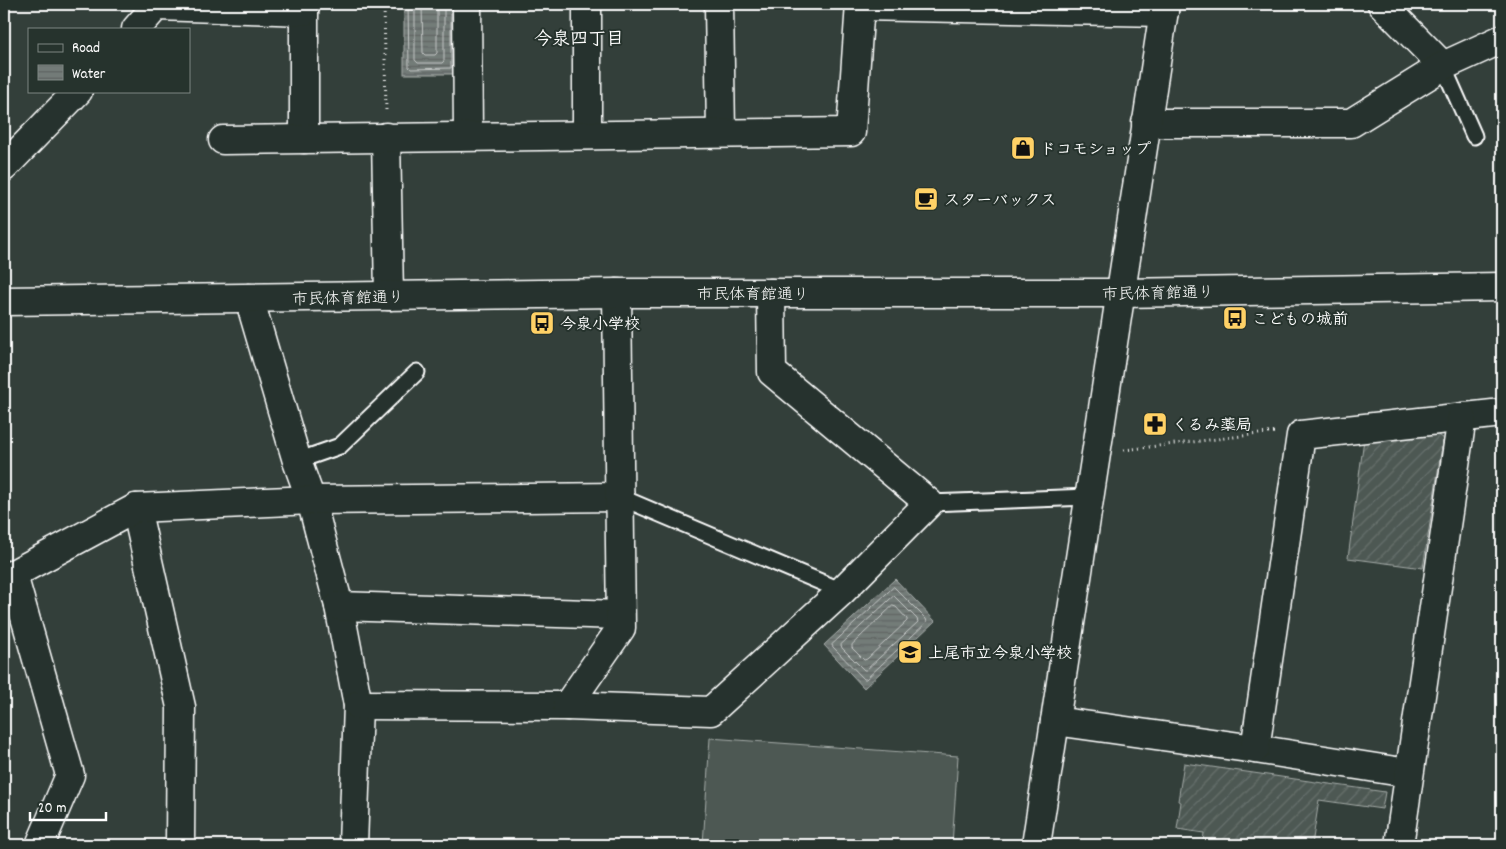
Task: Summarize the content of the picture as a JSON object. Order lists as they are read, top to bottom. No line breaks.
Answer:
{"streets":{"street":["市民体育館通り"]},"districts":["今泉四丁目"],"places":{"shop":["ドコモショップ"],"cafe":["スターバックス"],"bus stop":["こどもの城前","今泉小学校"],"pharmacy":["くるみ薬局"],"school or university":["上尾市立今泉小学校"]},"legend":["Road","Water"],"scale_bar":"20 m"}
